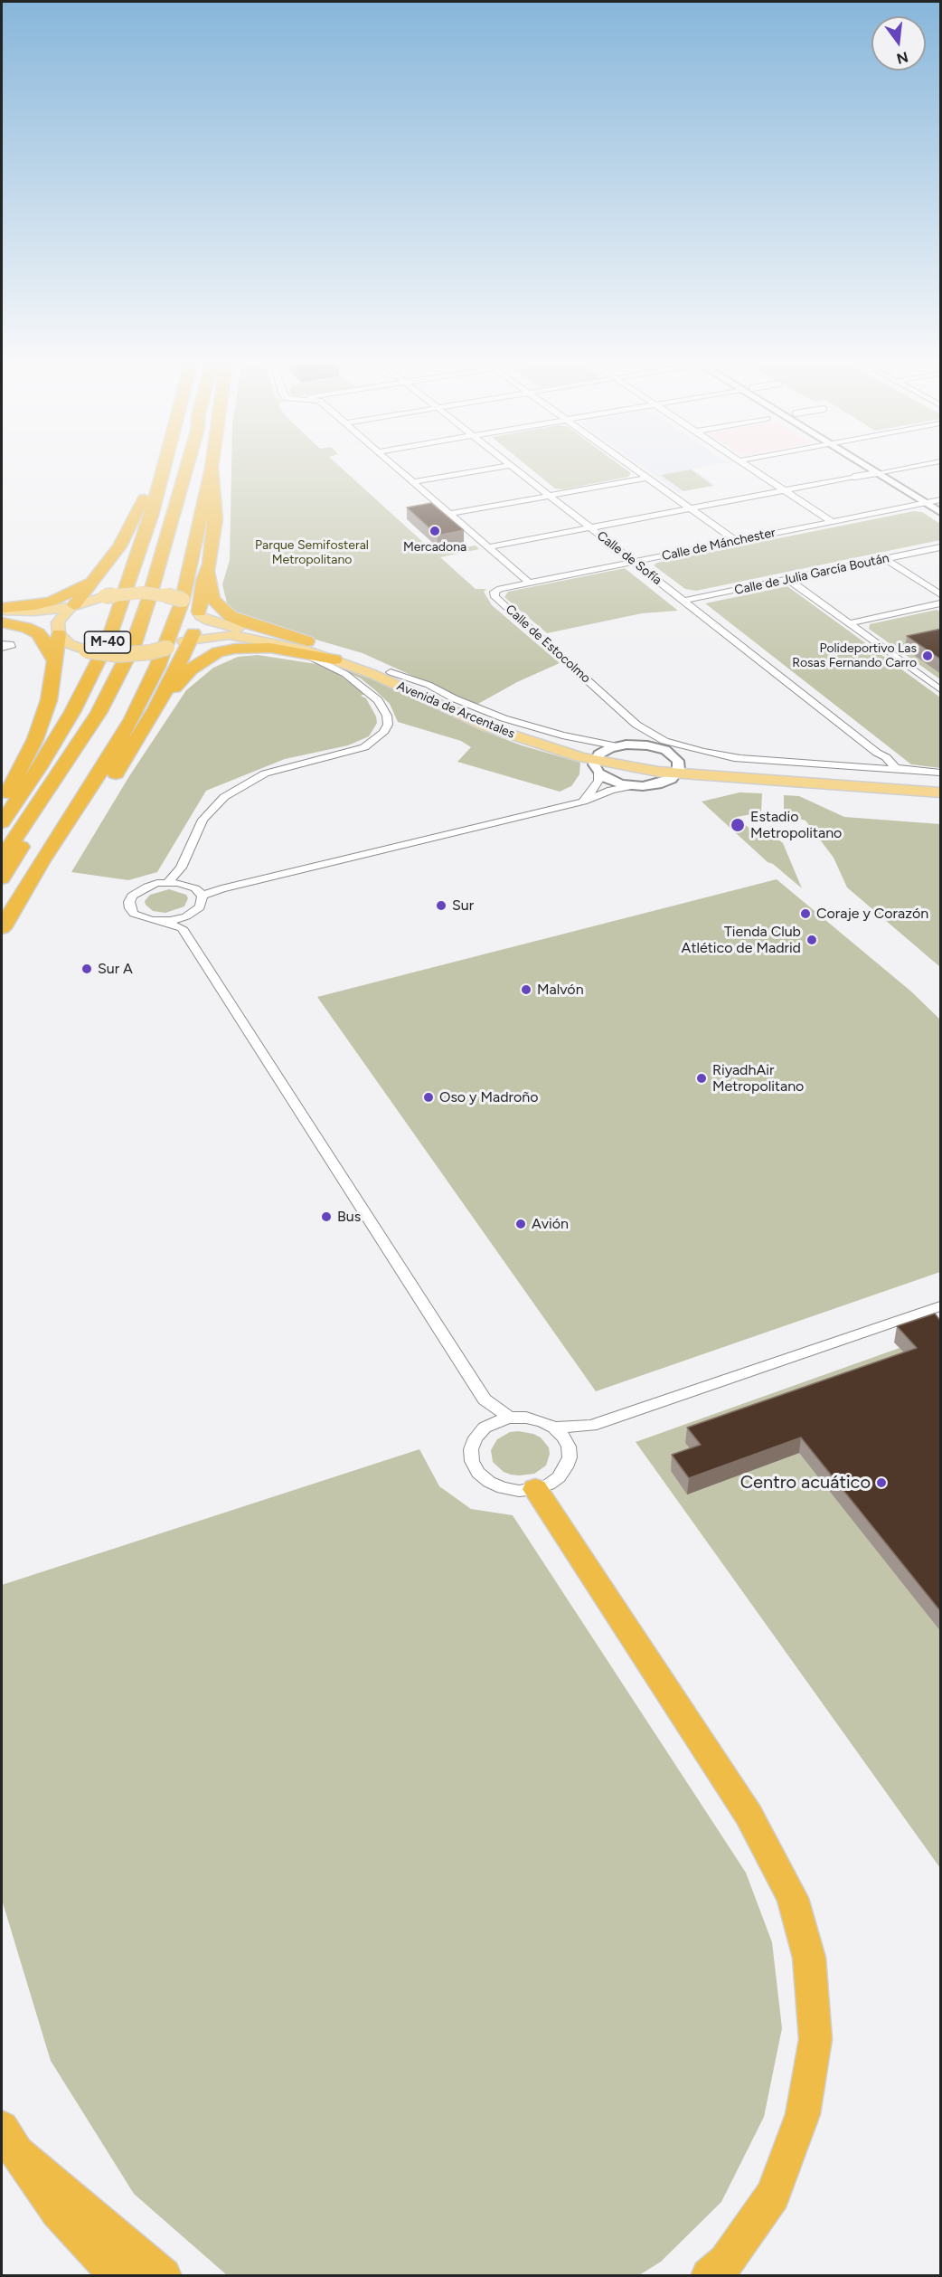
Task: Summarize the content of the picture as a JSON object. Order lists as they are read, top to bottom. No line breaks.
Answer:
{"streets":{"highway":["M-40"],"main road":["Avenida de Arcentales"],"street":["Calle de Mánchester","Calle de Sofía","Calle de Julia García Boután","Calle de Estocolmo"]},"crossings":[["Calle de Mánchester","Calle de Sofía"],["Calle de Mánchester","Calle de Estocolmo"],["Calle de Sofía","Calle de Julia García Boután"],["Calle de Sofía","Calle de Estocolmo"],["Calle de Estocolmo","Avenida de Arcentales"]],"parks":["Parque Semifosteral Metropolitano"],"places":["Mercadona","Polideportivo Las Rosas Fernando Carro","Estadio Metropolitano","Sur","Coraje y Corazón","Tienda Club Atlético de Madrid","Sur A","Malvón","RiyadhAir Metropolitano","Oso y Madroño","Bus","Avión","Centro acuático"],"north":"bottom"}
